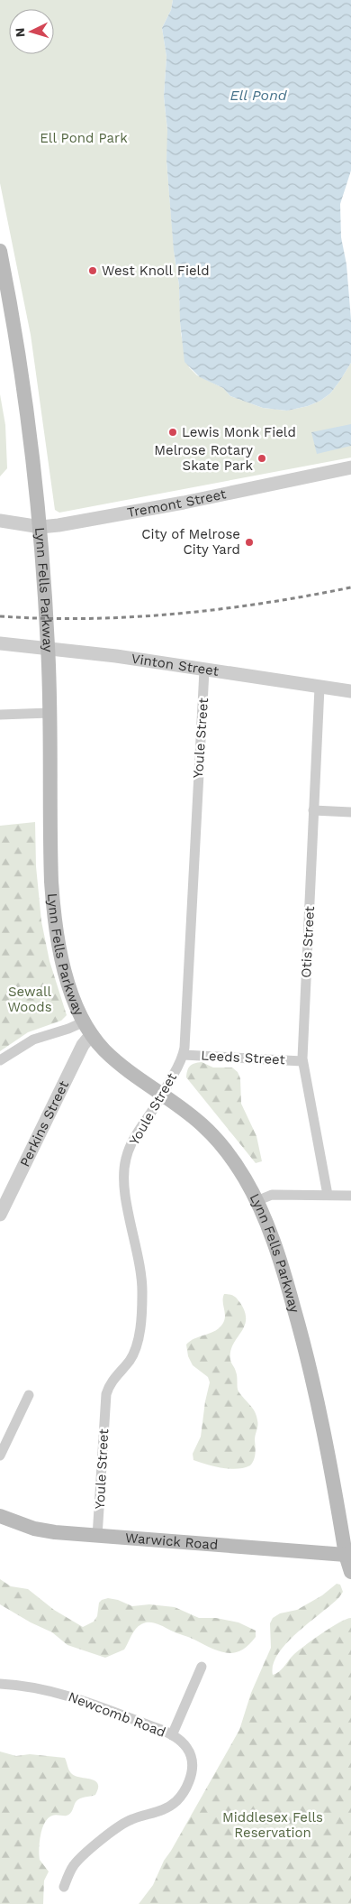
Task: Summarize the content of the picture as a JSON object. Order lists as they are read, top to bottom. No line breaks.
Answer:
{"streets":{"main road":["Lynn Fells Parkway","Warwick Road"],"street":["Tremont Street","Vinton Street","Youle Street","Otis Street","Leeds Street","Perkins Street","Newcomb Road"]},"crossings":[["Tremont Street","Lynn Fells Parkway"],["Lynn Fells Parkway","Vinton Street"],["Lynn Fells Parkway","Youle Street"],["Lynn Fells Parkway","Perkins Street"],["Lynn Fells Parkway","Warwick Road"],["Vinton Street","Youle Street"],["Vinton Street","Otis Street"],["Youle Street","Leeds Street"],["Youle Street","Warwick Road"],["Otis Street","Leeds Street"]],"water":["Ell Pond"],"parks":["Ell Pond Park","Sewall Woods","Middlesex Fells Reservation"],"places":["West Knoll Field","Lewis Monk Field","Melrose Rotary Skate Park","City of Melrose City Yard"],"north":"left"}
